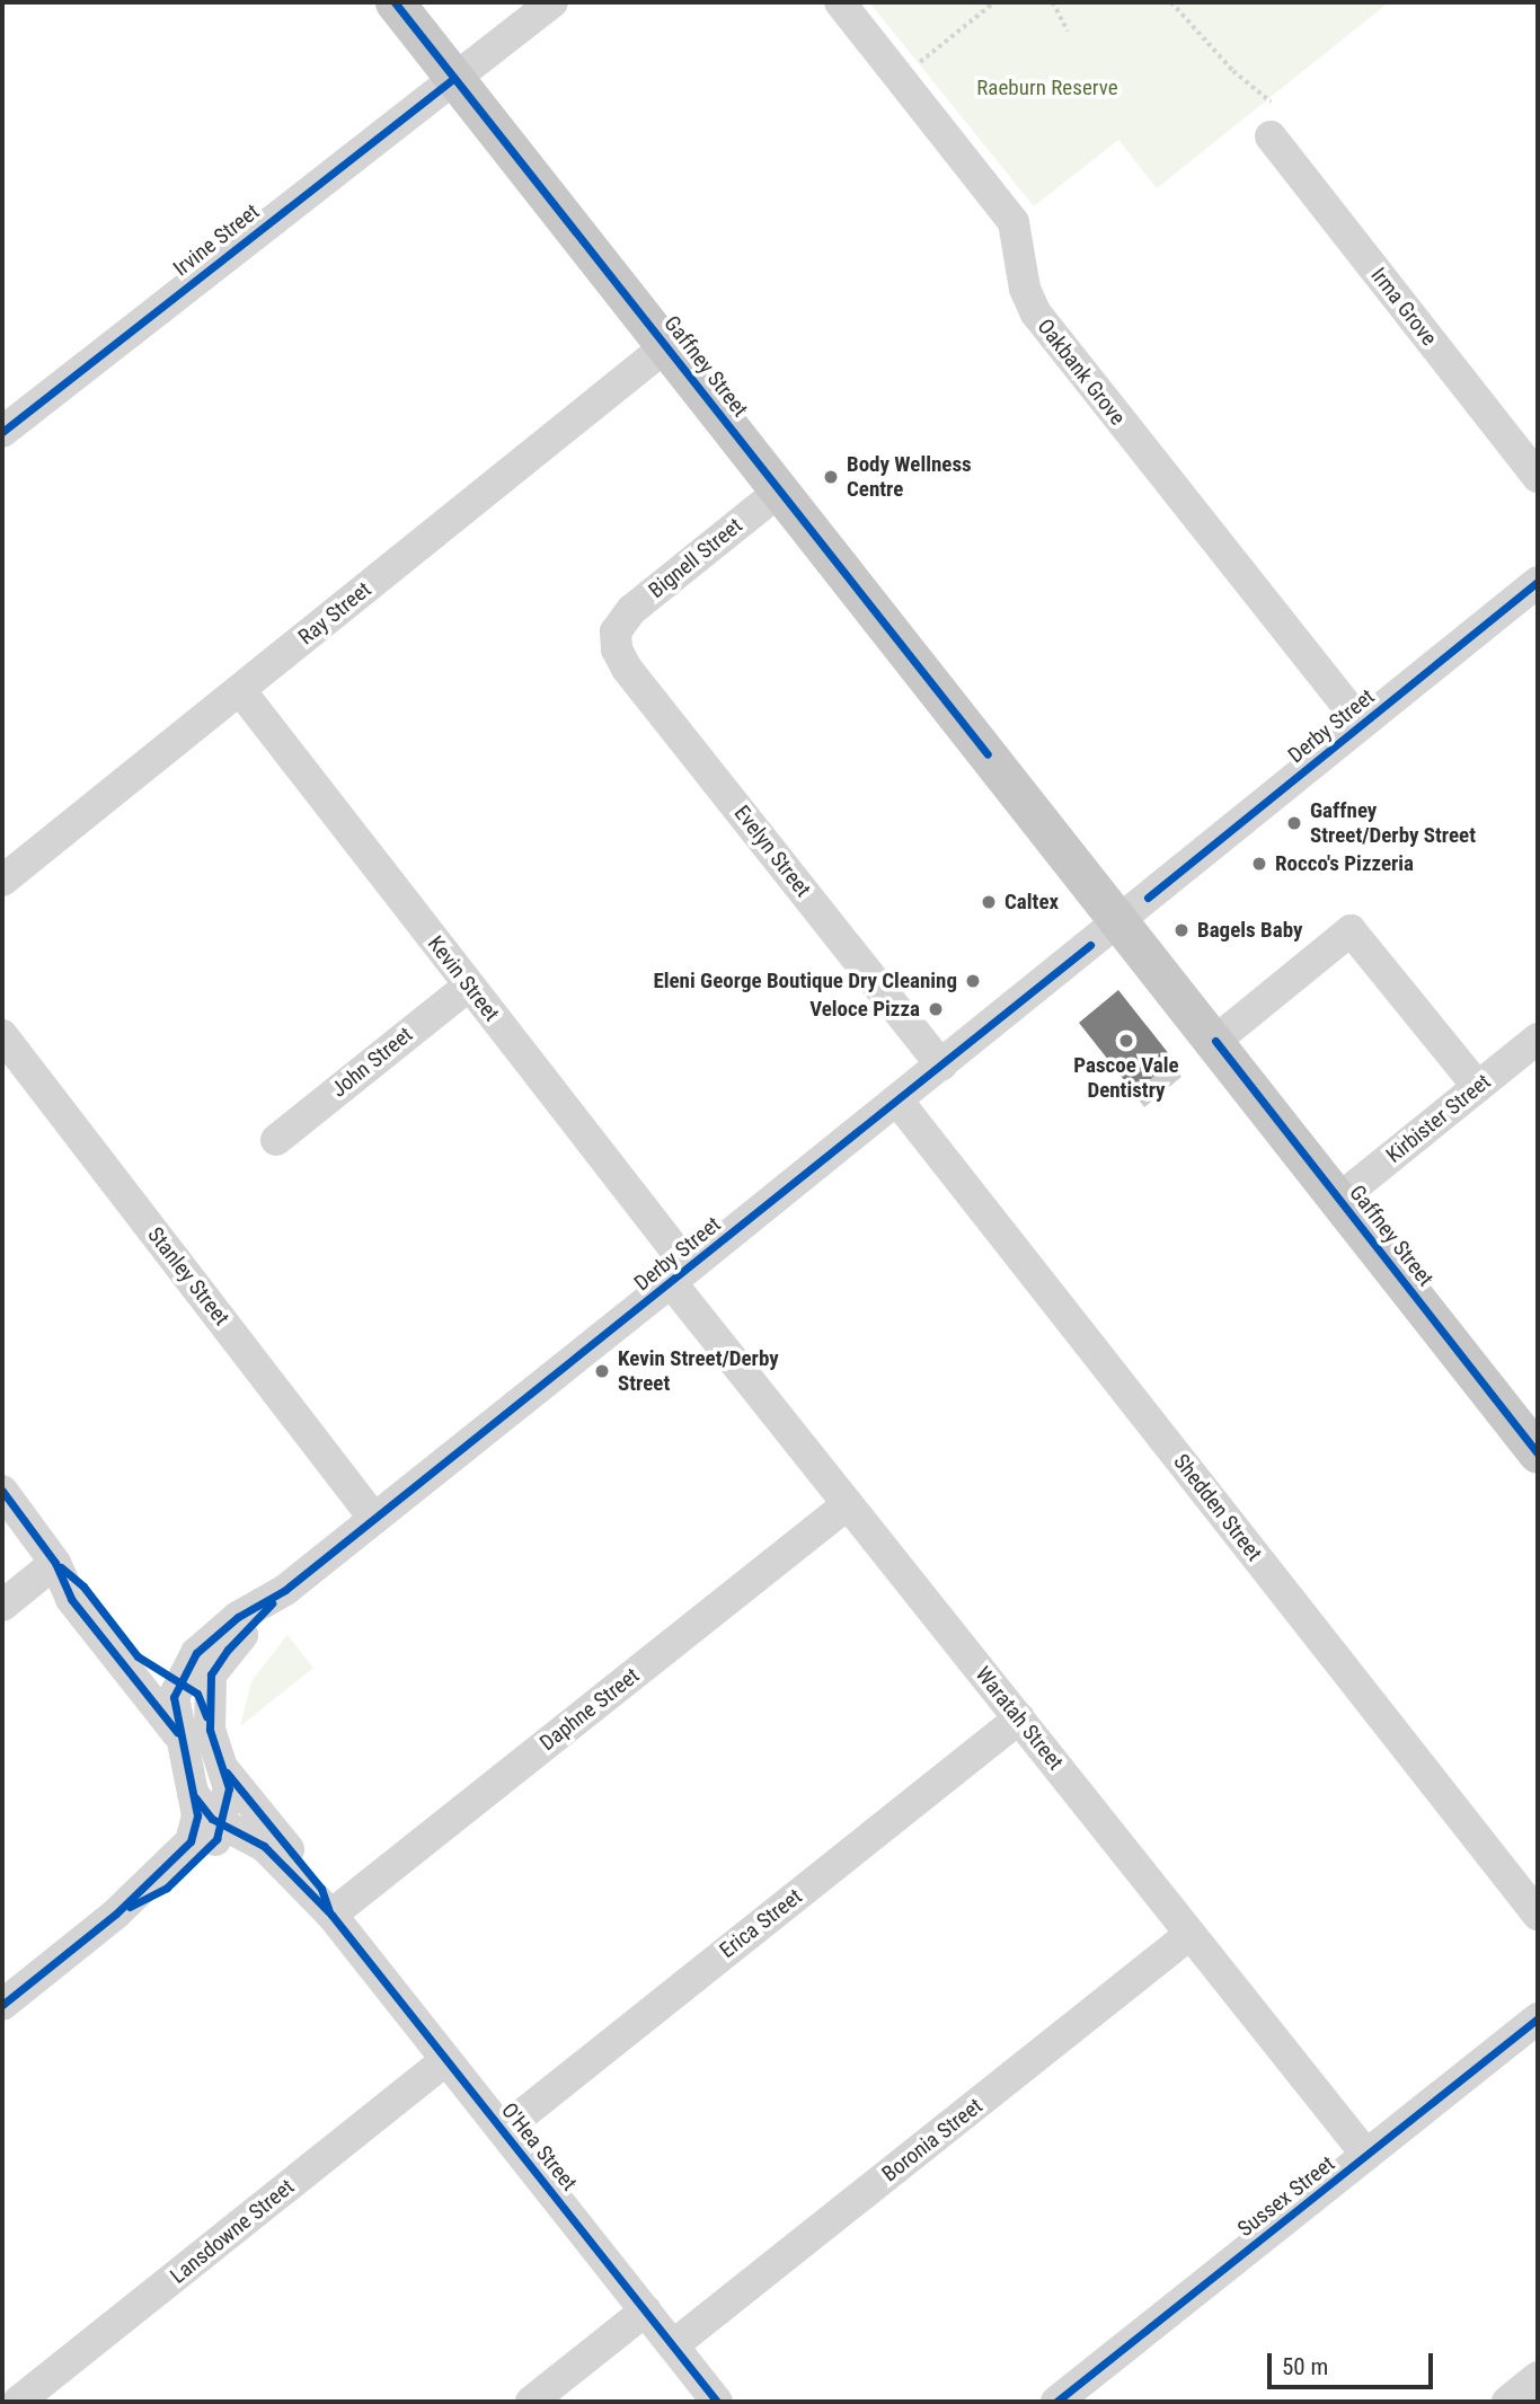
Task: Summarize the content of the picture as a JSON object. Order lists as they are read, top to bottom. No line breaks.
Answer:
{"streets":{"main road":["Gaffney Street"],"street":["Irvine Street","Irma Grove","Oakbank Grove","Bignell Street","Ray Street","Derby Street","Evelyn Street","Kevin Street","John Street","Kirbister Street","Stanley Street","Shedden Street","Daphne Street","Waratah Street","Erica Street","Boronia Street","O'Hea Street","Sussex Street","Lansdowne Street"]},"crossings":[["Irvine Street","Gaffney Street"],["Gaffney Street","Bignell Street"],["Gaffney Street","Ray Street"],["Gaffney Street","Derby Street"],["Gaffney Street","Kirbister Street"],["Oakbank Grove","Derby Street"],["Bignell Street","Evelyn Street"],["Ray Street","Kevin Street"],["Derby Street","Evelyn Street"],["Derby Street","Kevin Street"],["Derby Street","Stanley Street"],["Derby Street","Shedden Street"],["Derby Street","Waratah Street"],["Derby Street","O'Hea Street"],["Kevin Street","John Street"],["Kevin Street","Waratah Street"],["Daphne Street","Waratah Street"],["Daphne Street","O'Hea Street"],["Waratah Street","Erica Street"],["Waratah Street","Boronia Street"],["Waratah Street","Sussex Street"],["Erica Street","O'Hea Street"],["Boronia Street","O'Hea Street"],["O'Hea Street","Lansdowne Street"]],"parks":["Raeburn Reserve"],"places":["Body Wellness Centre","Gaffney Street/Derby Street","Rocco's Pizzeria","Caltex","Bagels Baby","Eleni George Boutique Dry Cleaning","Veloce Pizza","Pascoe Vale Dentistry","Kevin Street/Derby Street"],"scale_bar":"50 m"}
